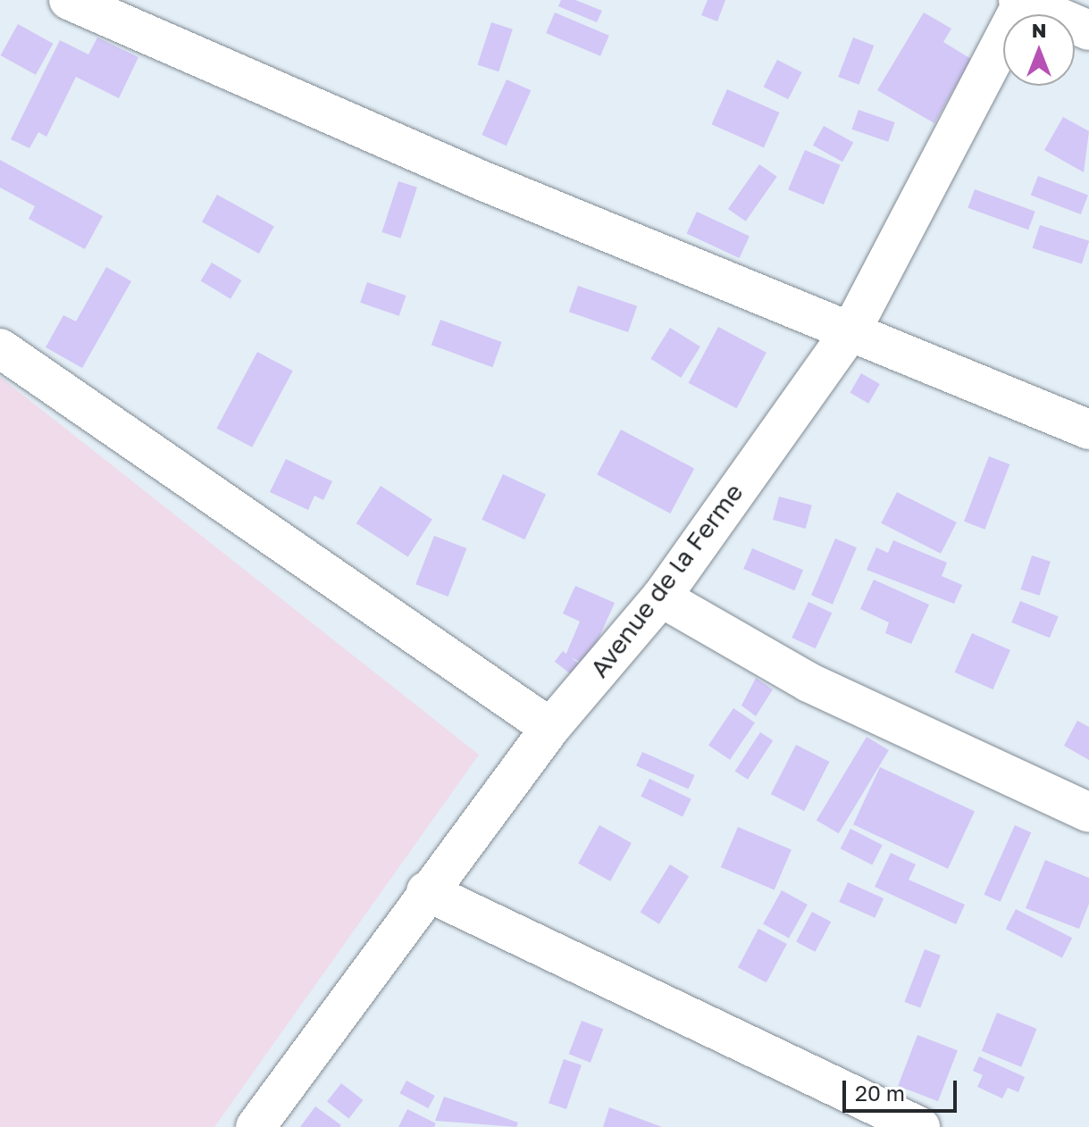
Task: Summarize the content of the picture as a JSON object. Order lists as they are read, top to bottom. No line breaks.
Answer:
{"streets":{"street":["Avenue de la Ferme"]},"scale_bar":"20 m","north":"top"}
